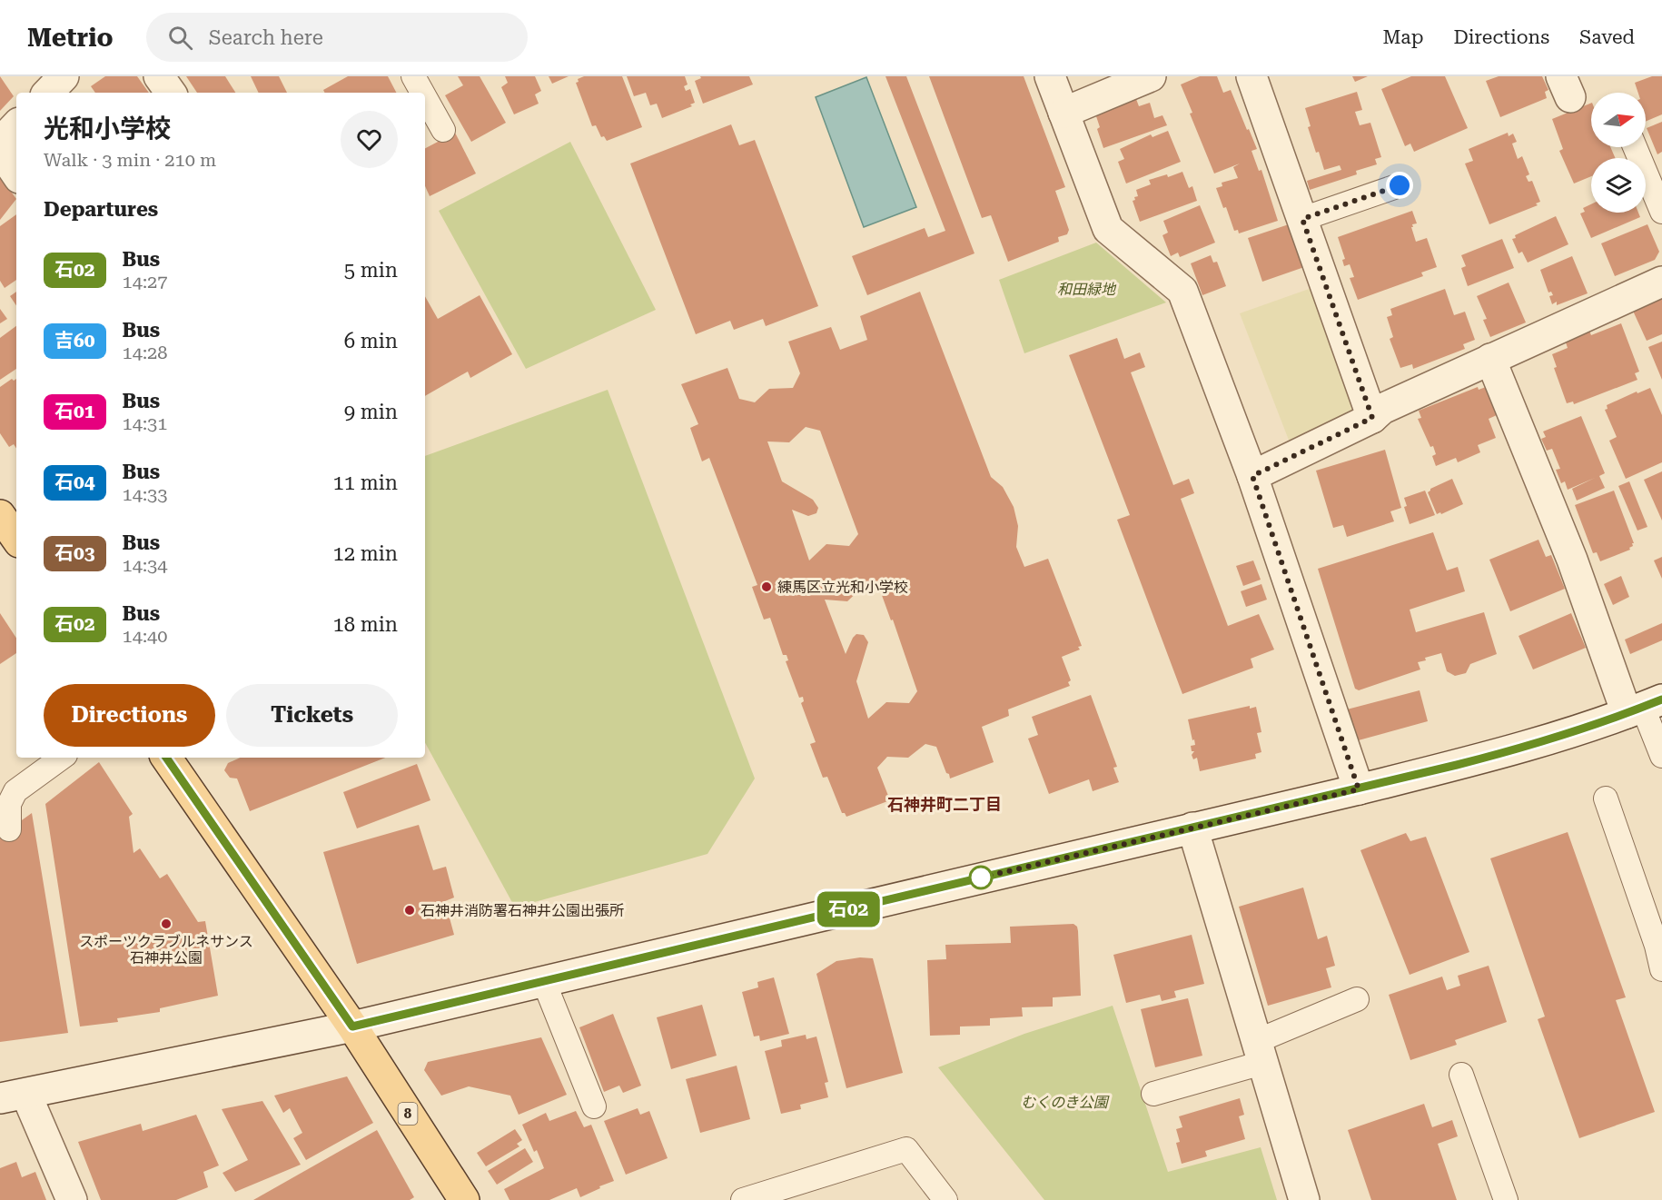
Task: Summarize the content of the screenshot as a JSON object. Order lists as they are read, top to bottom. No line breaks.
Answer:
{"streets":{"main road":["8"]},"districts":["石神井町二丁目"],"parks":["和田緑地","むくのき公園"],"places":["練馬区立光和小学校","石神井消防署石神井公園出張所","スポーツクラブルネサンス 石神井公園"],"lines":["bus line 石02"],"north":"right","page":{"header":"Metrio","search":"Search here","nav":["Map","Directions","Saved"],"on_map":"石02","heading":[["光和小学校","Walk · 3 min · 210 m"],"Departures"],"list":[{"mark":"石02","name":"Bus","note":"14:27","value":"5 min"},{"mark":"吉60","name":"Bus","note":"14:28","value":"6 min"},{"mark":"石01","name":"Bus","note":"14:31","value":"9 min"},{"mark":"石04","name":"Bus","note":"14:33","value":"11 min"},{"mark":"石03","name":"Bus","note":"14:34","value":"12 min"},{"mark":"石02","name":"Bus","note":"14:40","value":"18 min"}],"buttons":["Directions","Tickets"]}}
